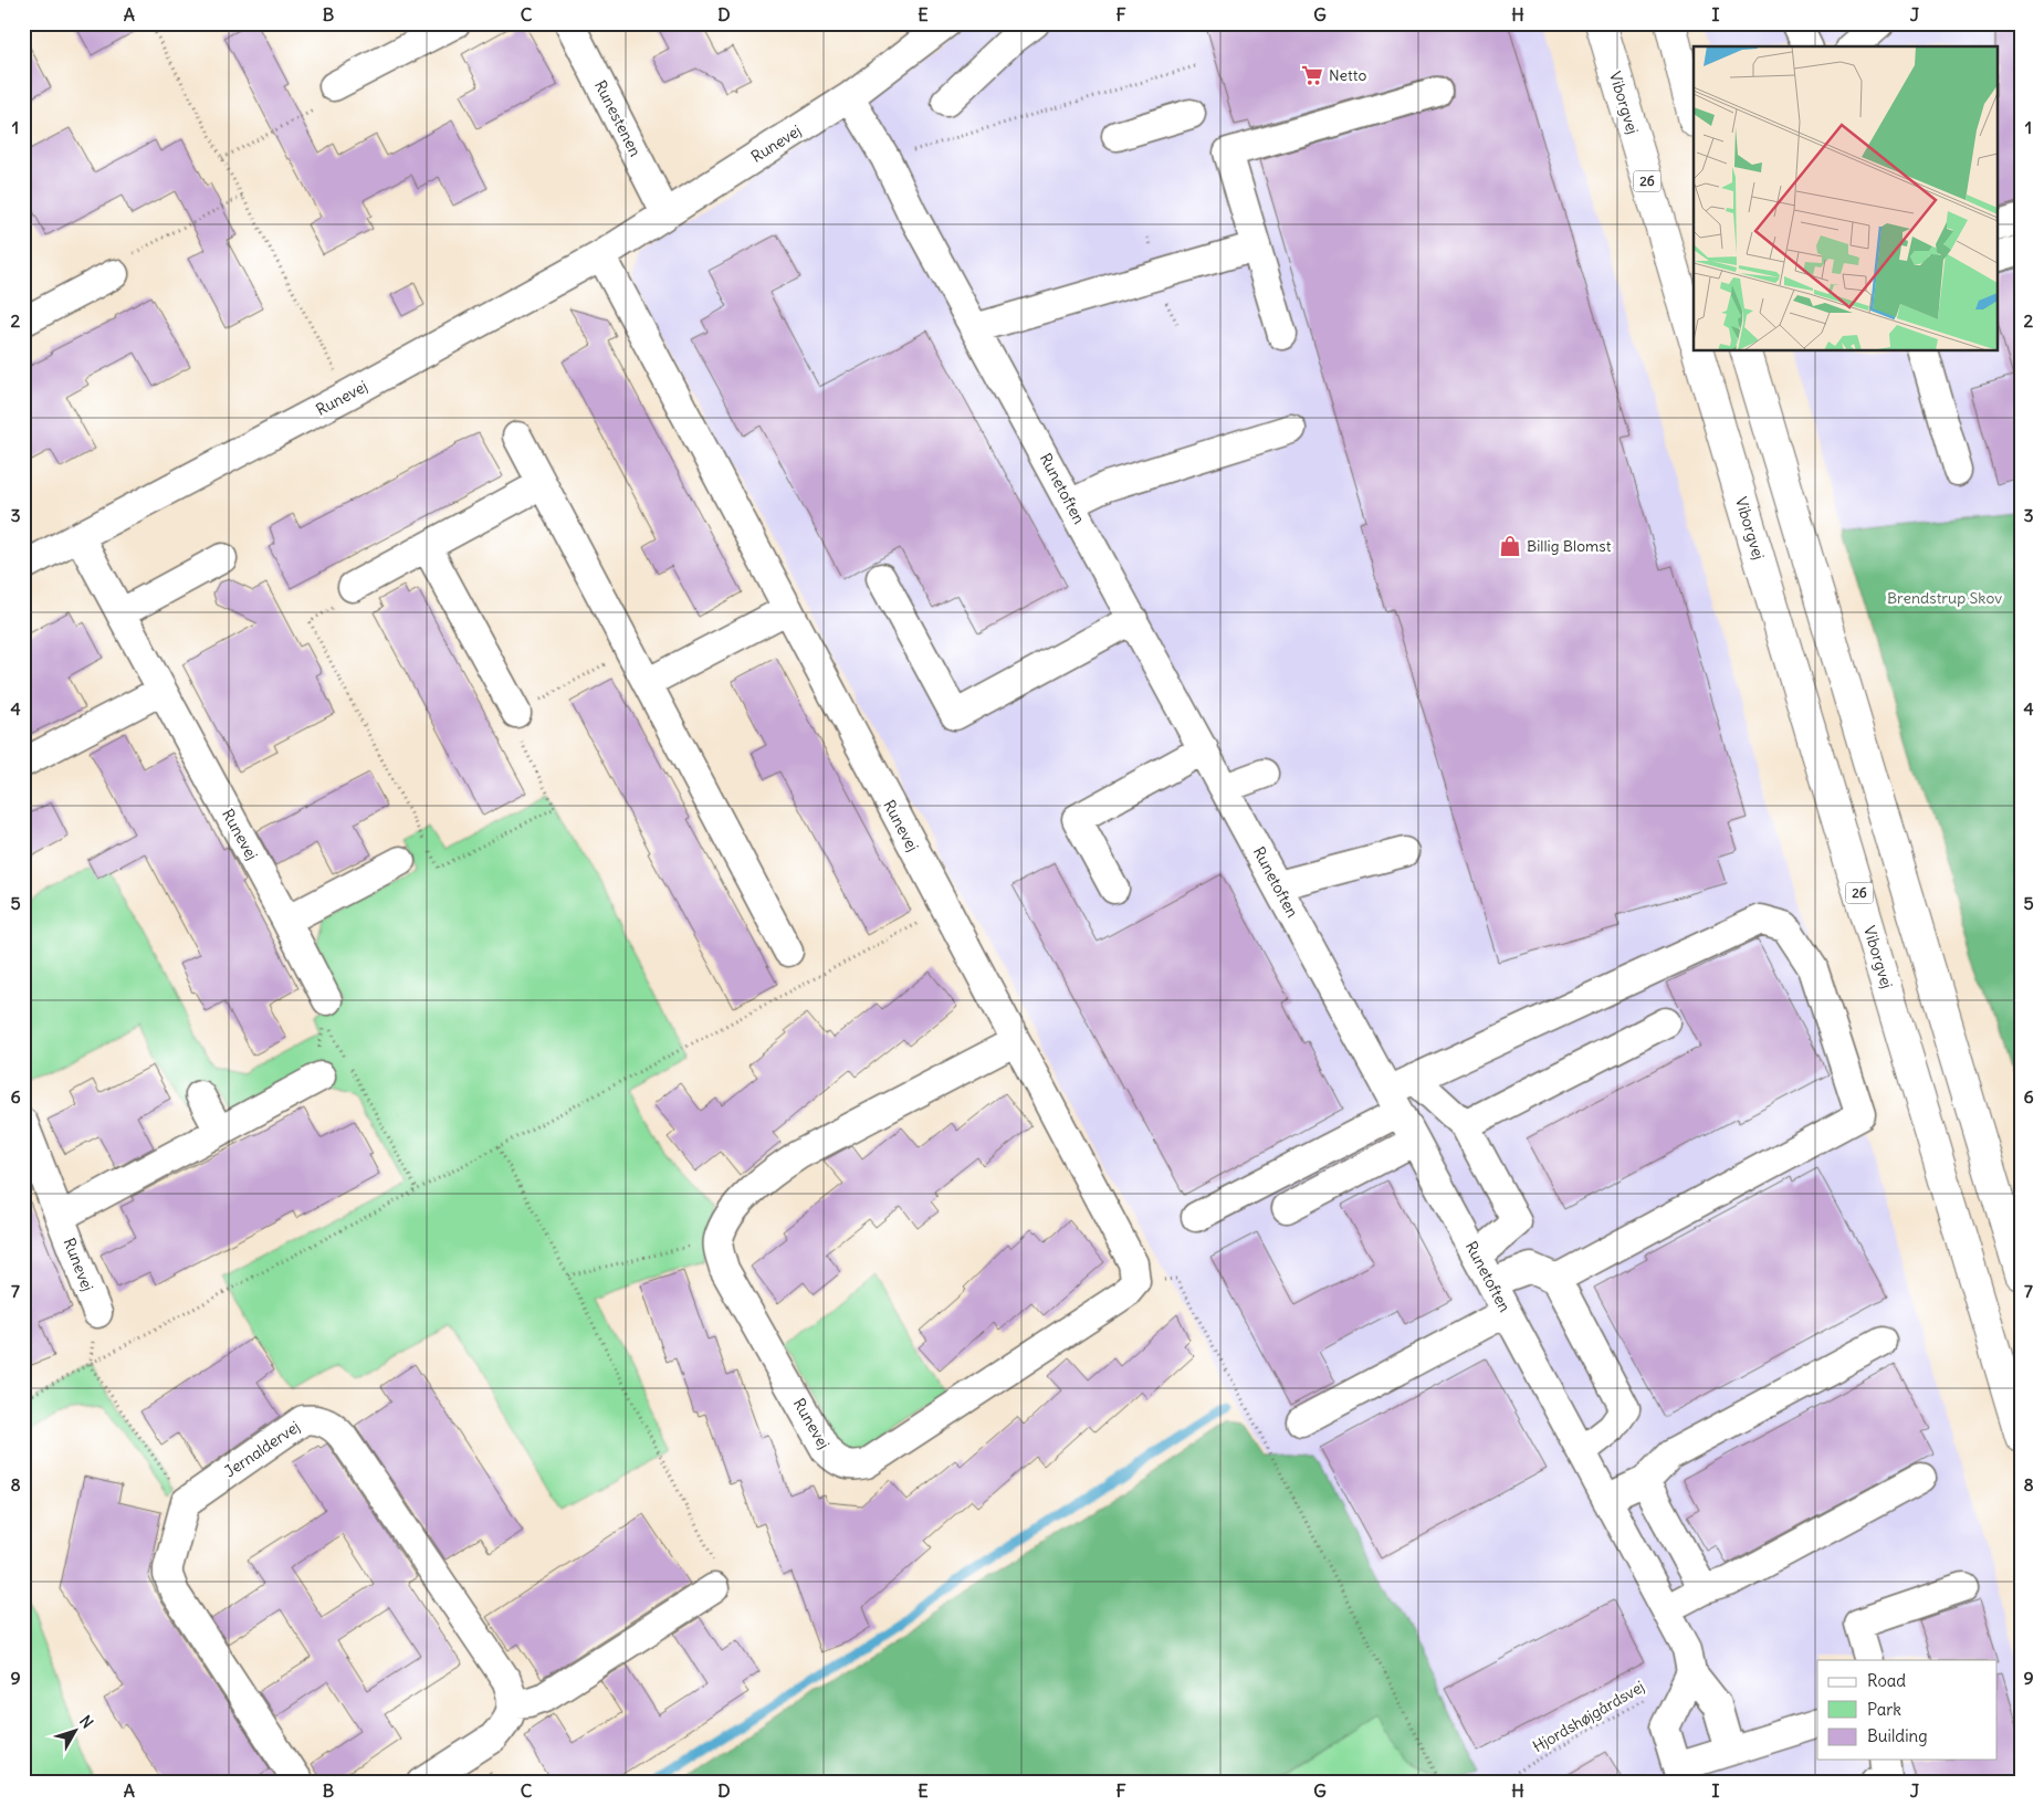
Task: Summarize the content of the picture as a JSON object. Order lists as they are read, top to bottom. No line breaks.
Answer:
{"streets":{"main road":["Viborgvej","26"],"street":["Runestenen","Runevej","Runetoften","Jernaldervej"],"path":["Hjordshøjgårdsvej"]},"crossings":[["Runestenen","Runevej"],["Runevej","Runetoften"],["Runetoften","Hjordshøjgårdsvej"]],"parks":["Brendstrup Skov"],"places":{"supermarket":["Netto"],"shop":["Billig Blomst"]},"legend":["Road","Park","Building"],"north":"top right","grid":{"columns":["A","B","C","D","E","F","G","H","I","J"],"rows":["1","2","3","4","5","6","7","8","9"]}}
